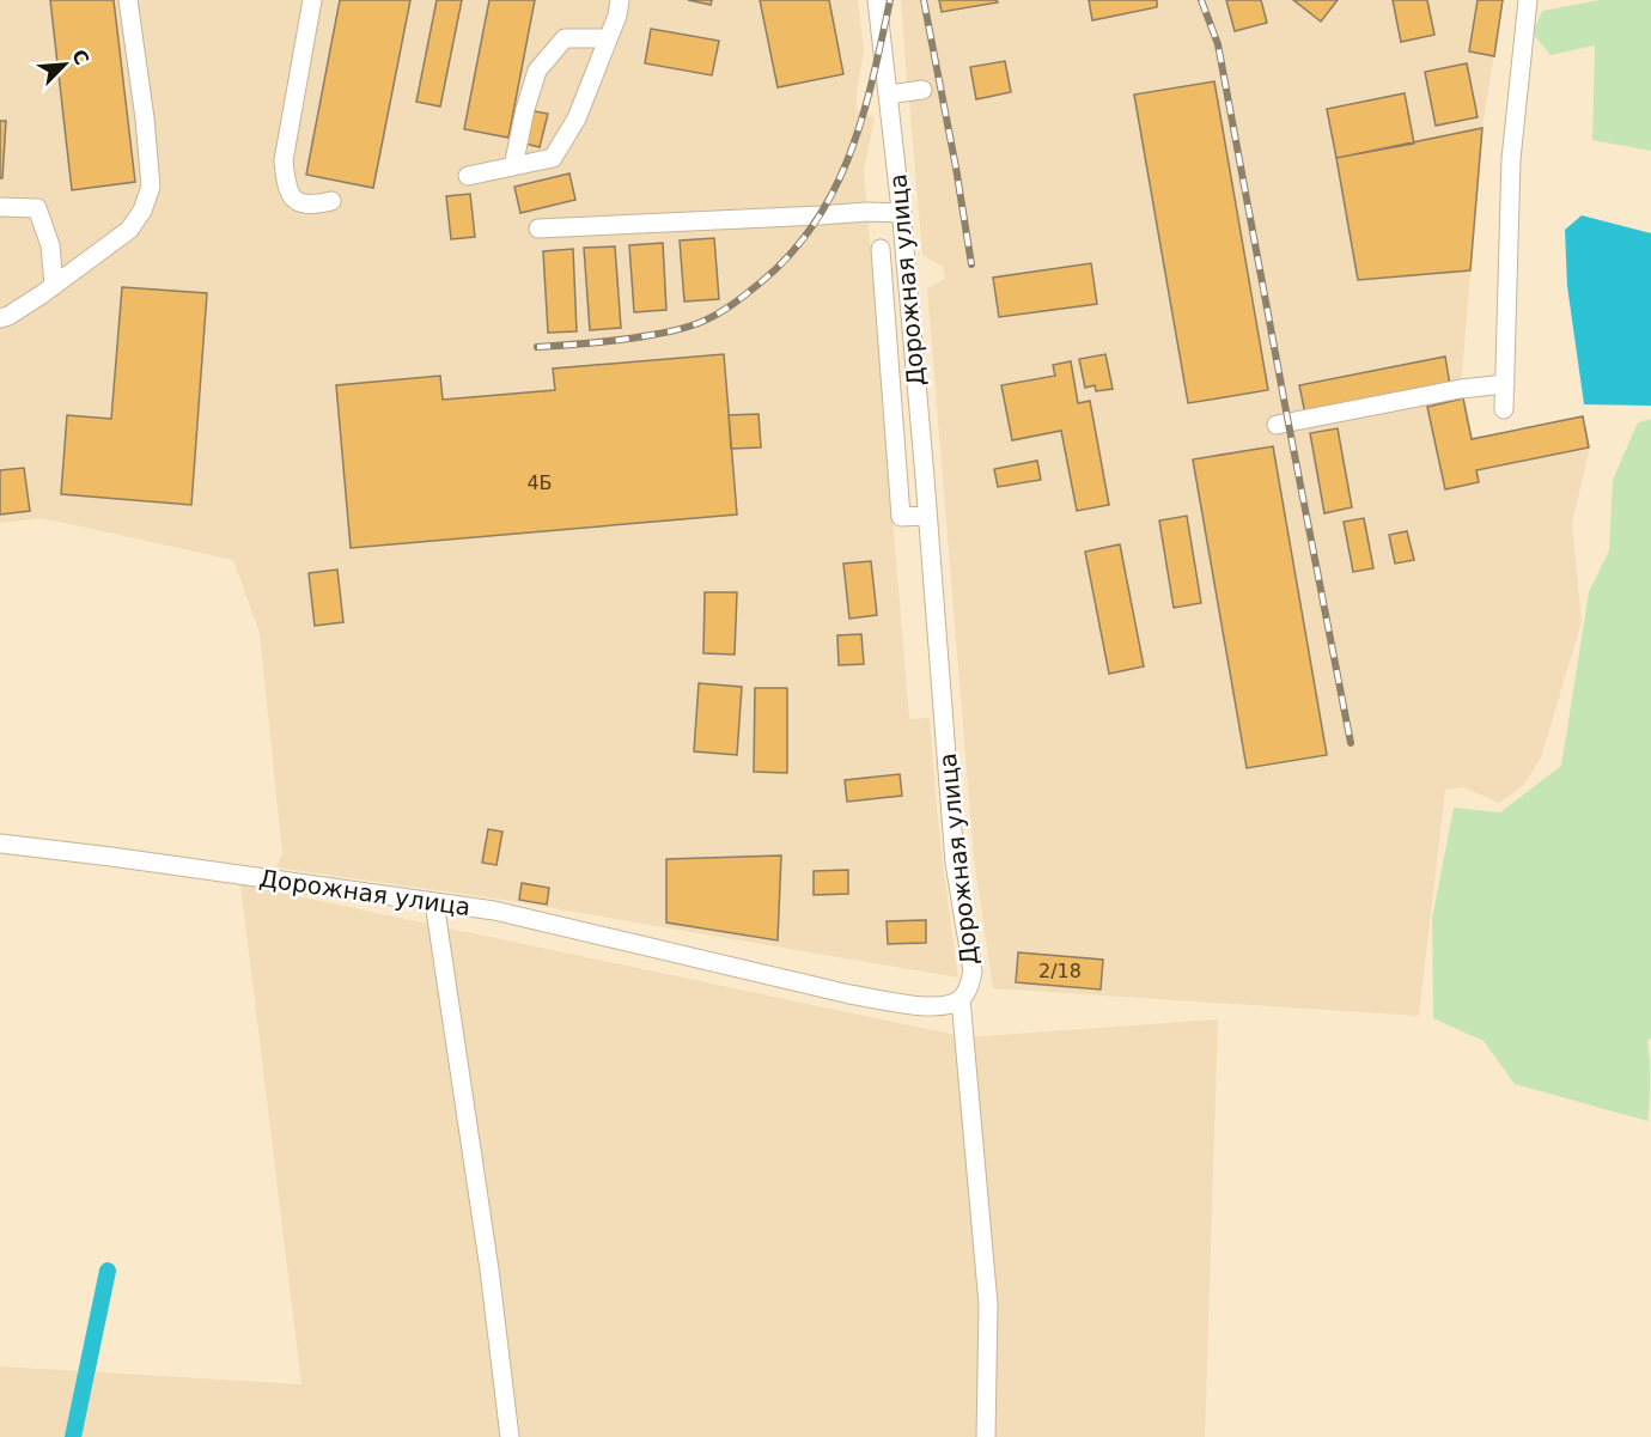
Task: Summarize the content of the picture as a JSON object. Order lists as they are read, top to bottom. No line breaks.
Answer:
{"streets":{"street":["Дорожная улица"]},"house_numbers":["4Б","2/18"],"north":"top right"}
